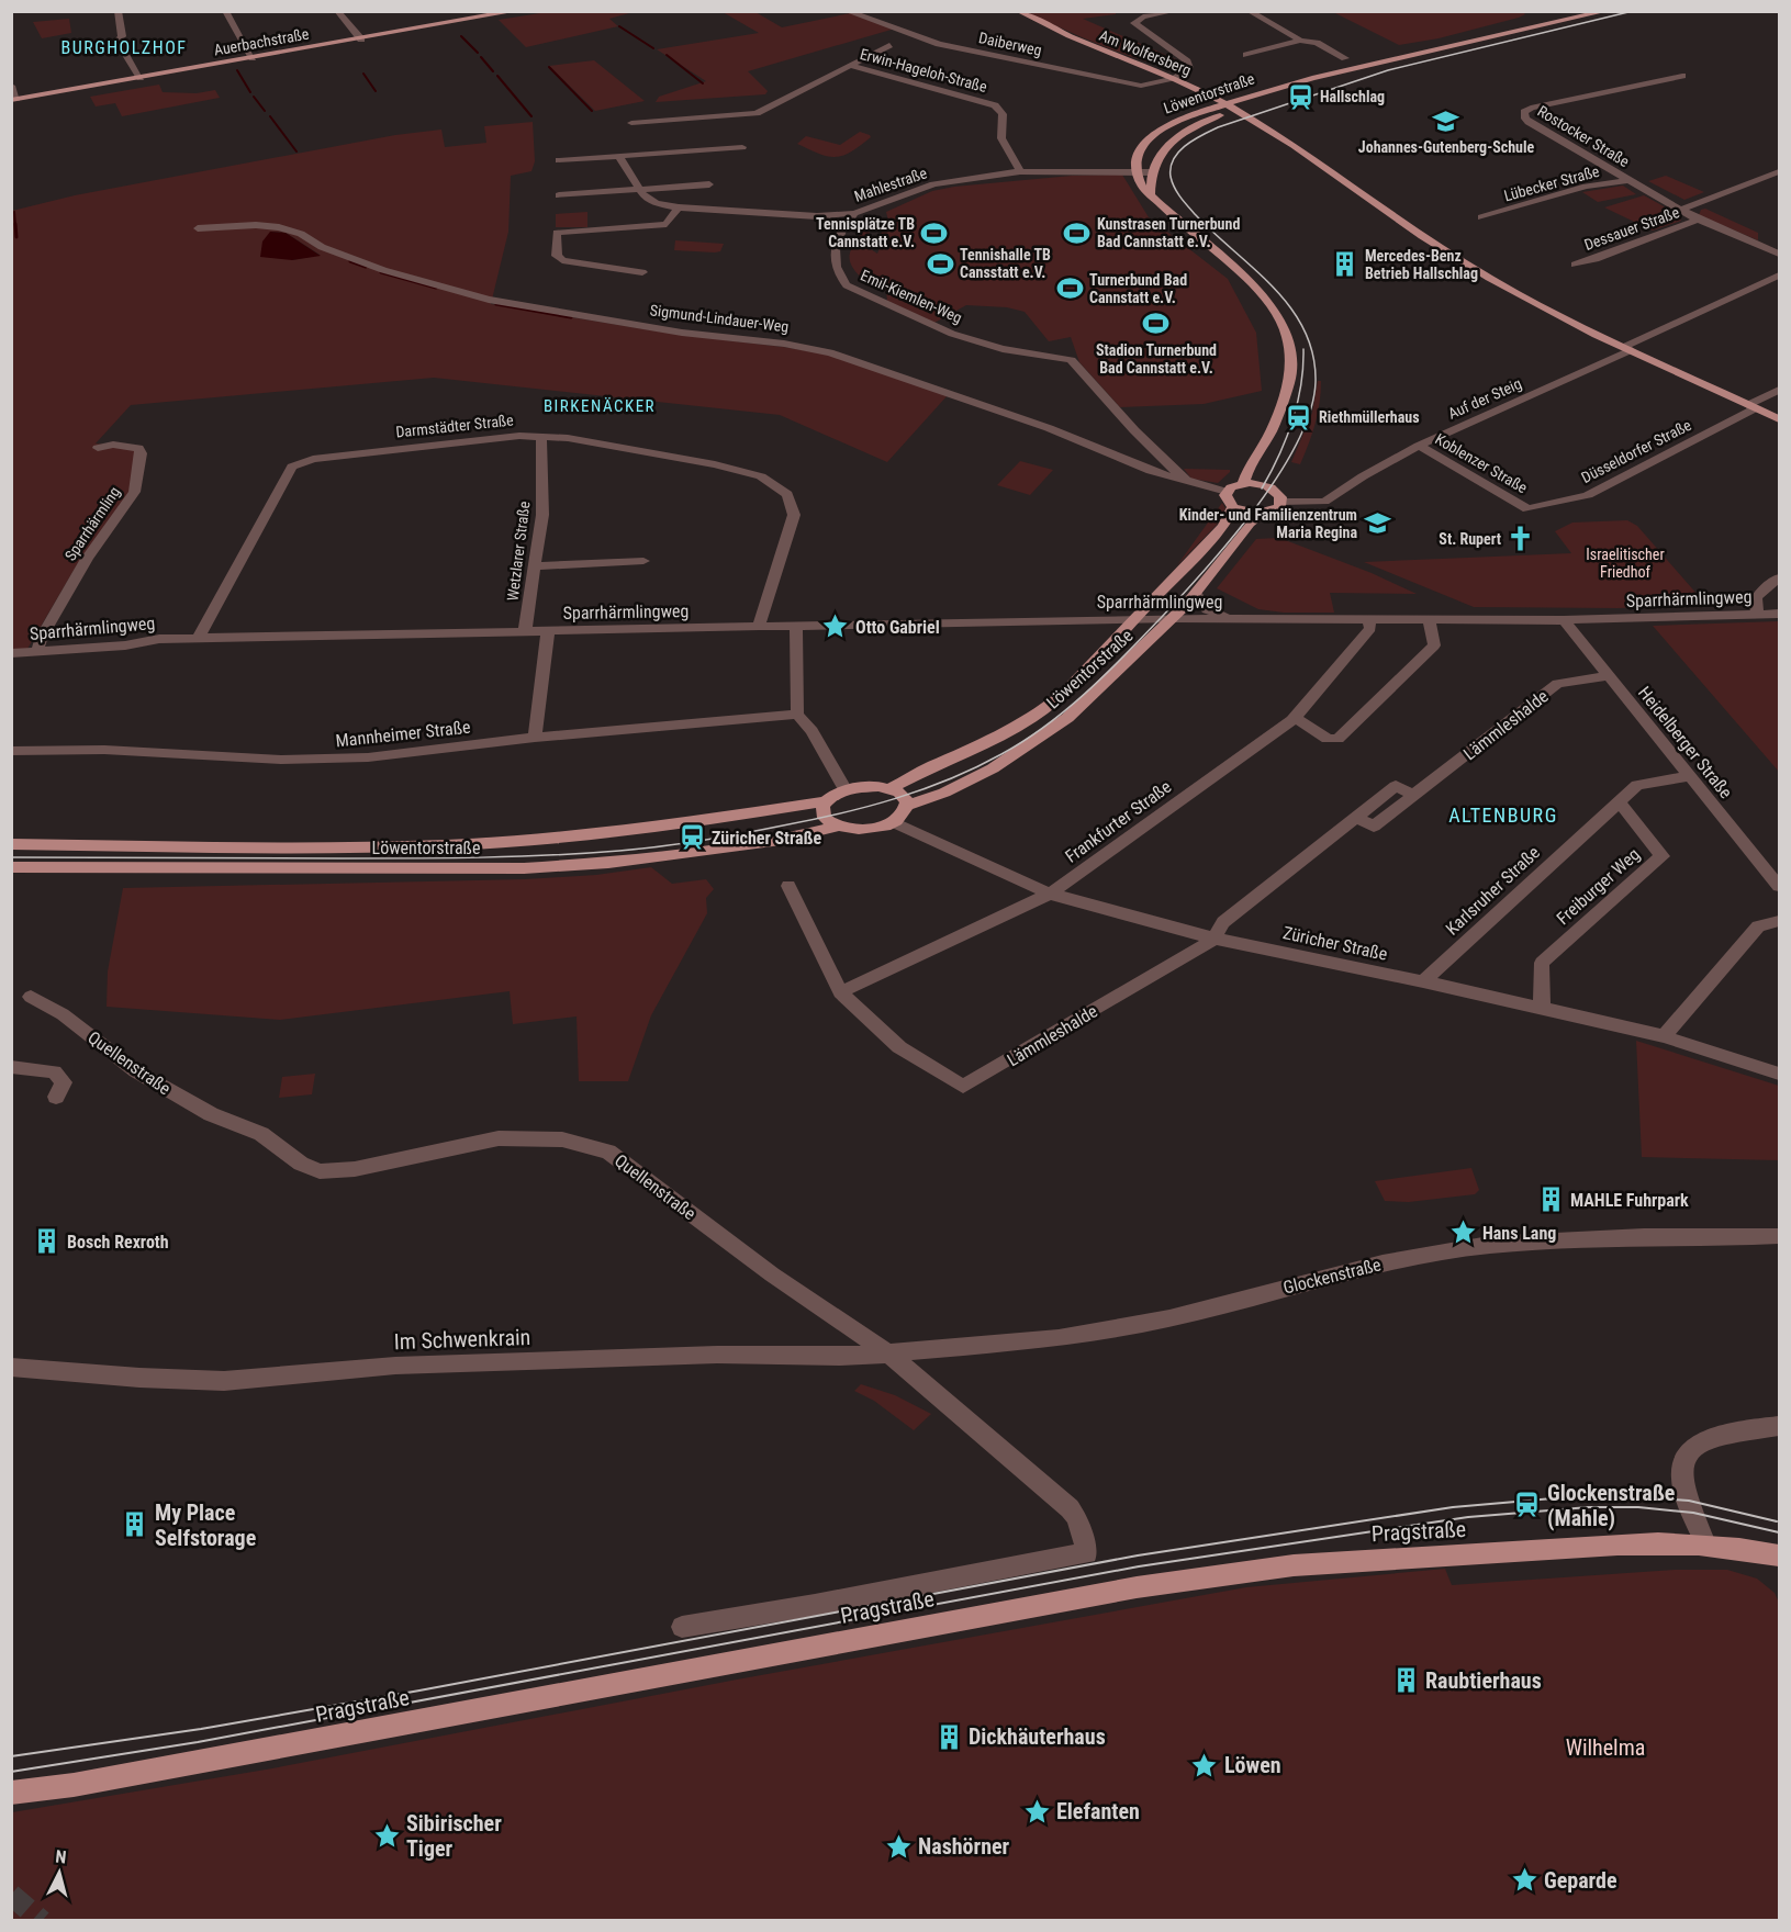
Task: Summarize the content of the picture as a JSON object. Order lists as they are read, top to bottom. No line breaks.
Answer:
{"streets":{"main road":["Auerbachstraße","Am Wolfersberg","Löwentorstraße","Pragstraße"],"street":["Daiberweg","Erwin-Hageloh-Straße","Rostocker Straße","Lübecker Straße","Mahlestraße","Dessauer Straße","Emil-Kiemlen-Weg","Sigmund-Lindauer-Weg","Auf der Steig","Darmstädter Straße","Düsseldorfer Straße","Koblenzer Straße","Sparrhärmling","Wetzlarer Straße","Sparrhärmlingweg","Lämmleshalde","Mannheimer Straße","Heidelberger Straße","Frankfurter Straße","Freiburger Weg","Karlsruher Straße","Züricher Straße","Quellenstraße","Glockenstraße","Im Schwenkrain"]},"crossings":[["Daiberweg","Am Wolfersberg"],["Am Wolfersberg","Löwentorstraße"],["Erwin-Hageloh-Straße","Mahlestraße"],["Löwentorstraße","Mahlestraße"],["Löwentorstraße","Auf der Steig"],["Löwentorstraße","Sparrhärmlingweg"],["Löwentorstraße","Züricher Straße"],["Rostocker Straße","Lübecker Straße"],["Rostocker Straße","Dessauer Straße"],["Mahlestraße","Emil-Kiemlen-Weg"],["Emil-Kiemlen-Weg","Sigmund-Lindauer-Weg"],["Auf der Steig","Koblenzer Straße"],["Darmstädter Straße","Wetzlarer Straße"],["Darmstädter Straße","Sparrhärmlingweg"],["Düsseldorfer Straße","Koblenzer Straße"],["Sparrhärmling","Sparrhärmlingweg"],["Wetzlarer Straße","Sparrhärmlingweg"],["Sparrhärmlingweg","Heidelberger Straße"],["Sparrhärmlingweg","Frankfurter Straße"],["Lämmleshalde","Heidelberger Straße"],["Lämmleshalde","Frankfurter Straße"],["Lämmleshalde","Züricher Straße"],["Heidelberger Straße","Karlsruher Straße"],["Frankfurter Straße","Züricher Straße"],["Freiburger Weg","Karlsruher Straße"],["Freiburger Weg","Züricher Straße"],["Karlsruher Straße","Züricher Straße"],["Quellenstraße","Glockenstraße"],["Quellenstraße","Im Schwenkrain"],["Glockenstraße","Im Schwenkrain"]],"districts":["BURGHOLZHOF","BIRKENÄCKER","ALTENBURG"],"parks":["Israelitischer Friedhof","Wilhelma"],"places":{"station":["Hallschlag","Riethmüllerhaus","Züricher Straße","Glockenstraße (Mahle)"],"school or university":["Johannes-Gutenberg-Schule","Kinder- und Familienzentrum Maria Regina"],"sports":["Tennisplätze TB Cannstatt e.V.","Kunstrasen Turnerbund Bad Cannstatt e.V.","Tennishalle TB Cansstatt e.V.","Turnerbund Bad Cannstatt e.V.","Stadion Turnerbund Bad Cannstatt e.V."],"building":["Mercedes-Benz Betrieb Hallschlag","MAHLE Fuhrpark","Bosch Rexroth","My Place Selfstorage","Raubtierhaus","Dickhäuterhaus"],"church":["St. Rupert"],"place":["Otto Gabriel","Hans Lang","Löwen","Elefanten","Sibirischer Tiger","Nashörner","Geparde"]},"north":"top"}
